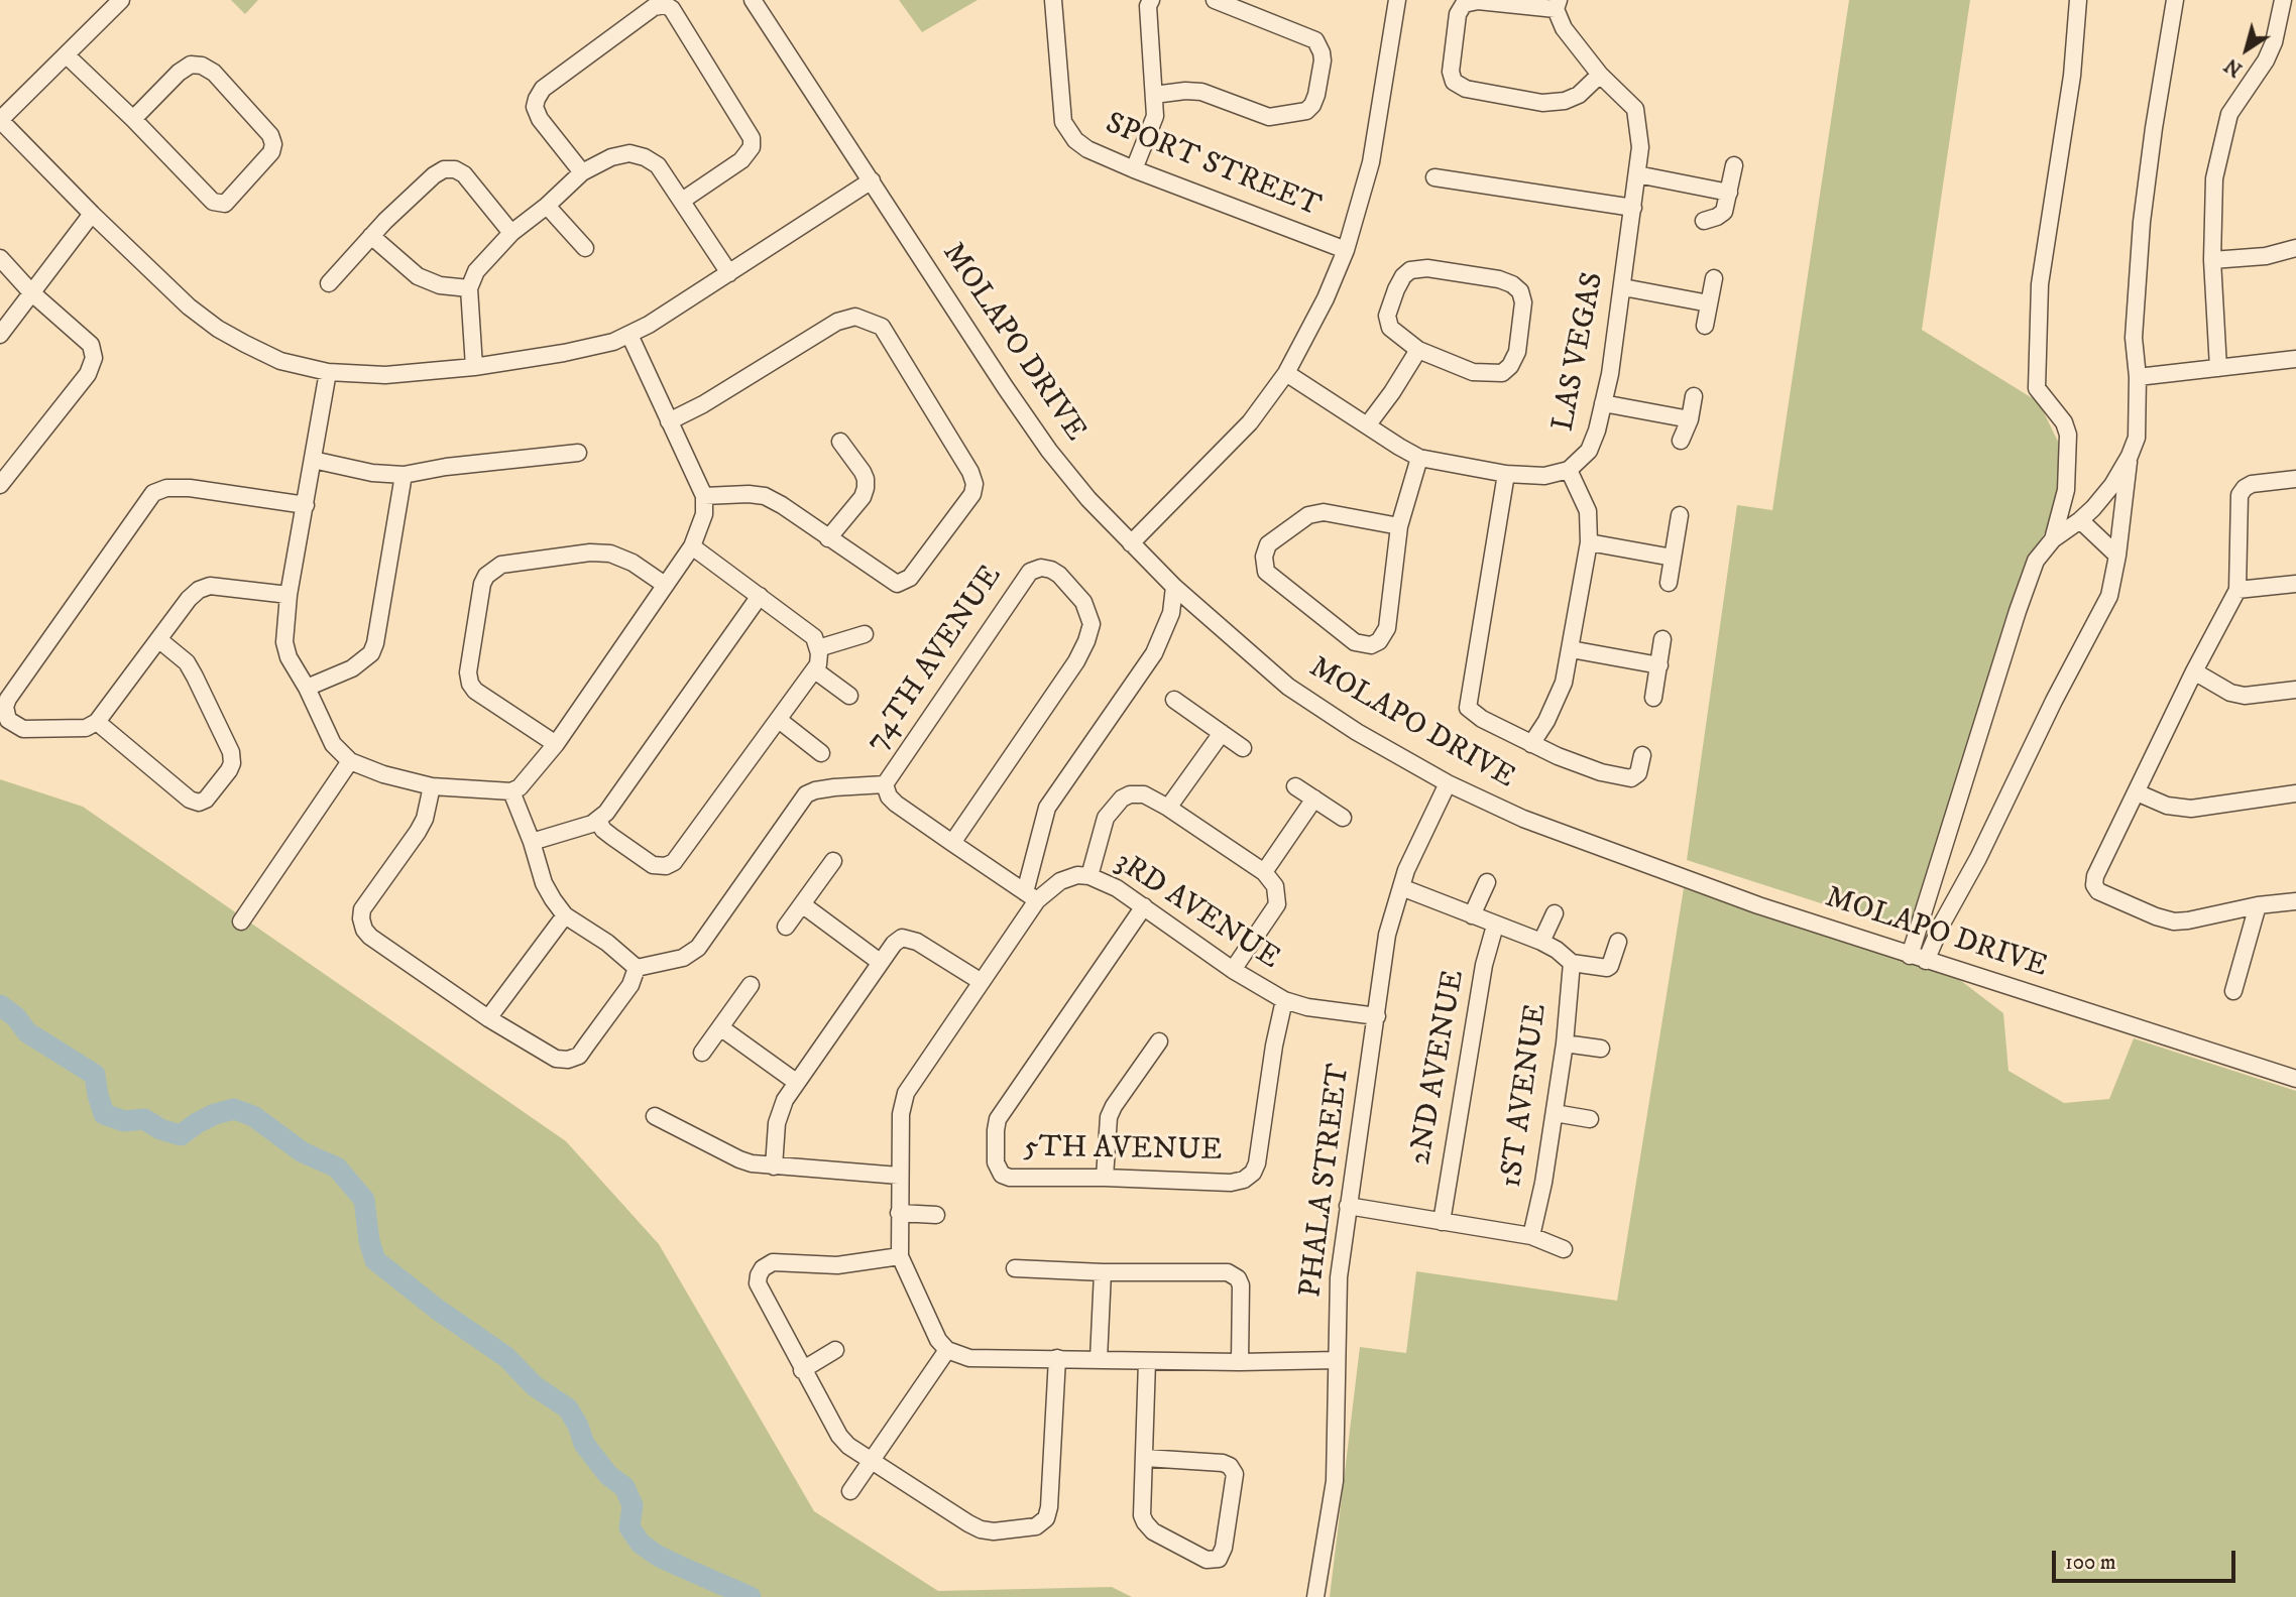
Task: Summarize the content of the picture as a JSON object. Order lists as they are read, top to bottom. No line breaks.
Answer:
{"streets":{"street":["SPORT STREET","MOLAPO DRIVE","LAS VEGAS","74TH AVENUE","3RD AVENUE","2ND AVENUE","1ST AVENUE","5TH AVENUE","PHALA STREET"]},"crossings":[["MOLAPO DRIVE","PHALA STREET"],["3RD AVENUE","5TH AVENUE"],["3RD AVENUE","PHALA STREET"],["2ND AVENUE","1ST AVENUE"],["1ST AVENUE","PHALA STREET"]],"scale_bar":"100 m","north":"bottom left"}
